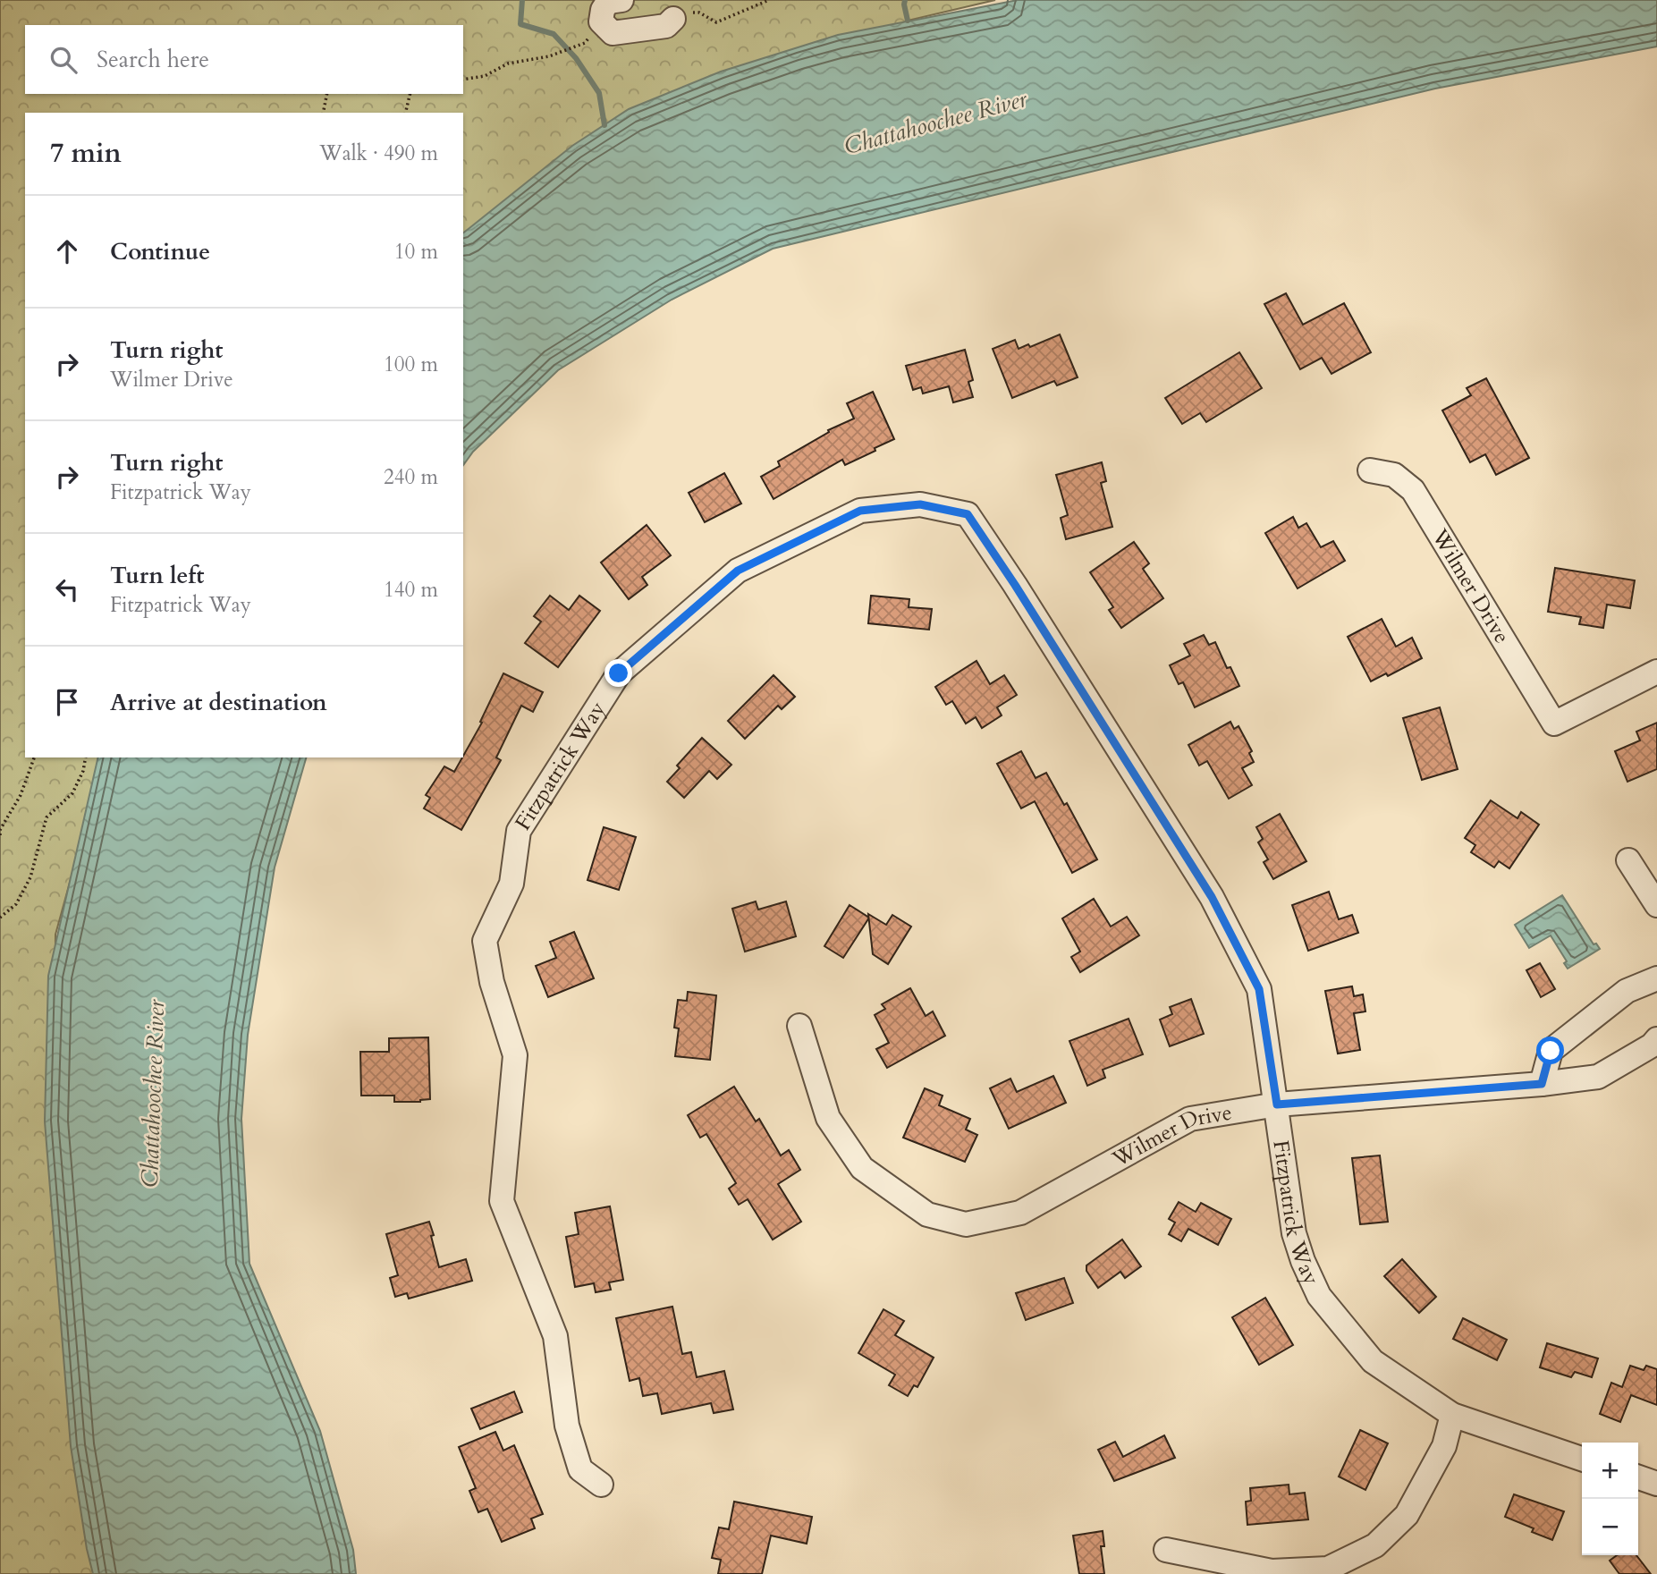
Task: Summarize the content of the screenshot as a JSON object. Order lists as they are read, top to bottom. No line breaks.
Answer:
{"streets":{"street":["Wilmer Drive","Fitzpatrick Way"]},"crossings":[["Wilmer Drive","Fitzpatrick Way"]],"water":["Chattahoochee River"],"page":{"search":"Search here","heading":["7 min","Walk · 490 m"],"list":[["Continue","10 m"],["Turn right","Wilmer Drive","100 m"],["Turn right","Fitzpatrick Way","240 m"],["Turn left","Fitzpatrick Way","140 m"],"Arrive at destination"],"map_buttons":["+","−"]}}
